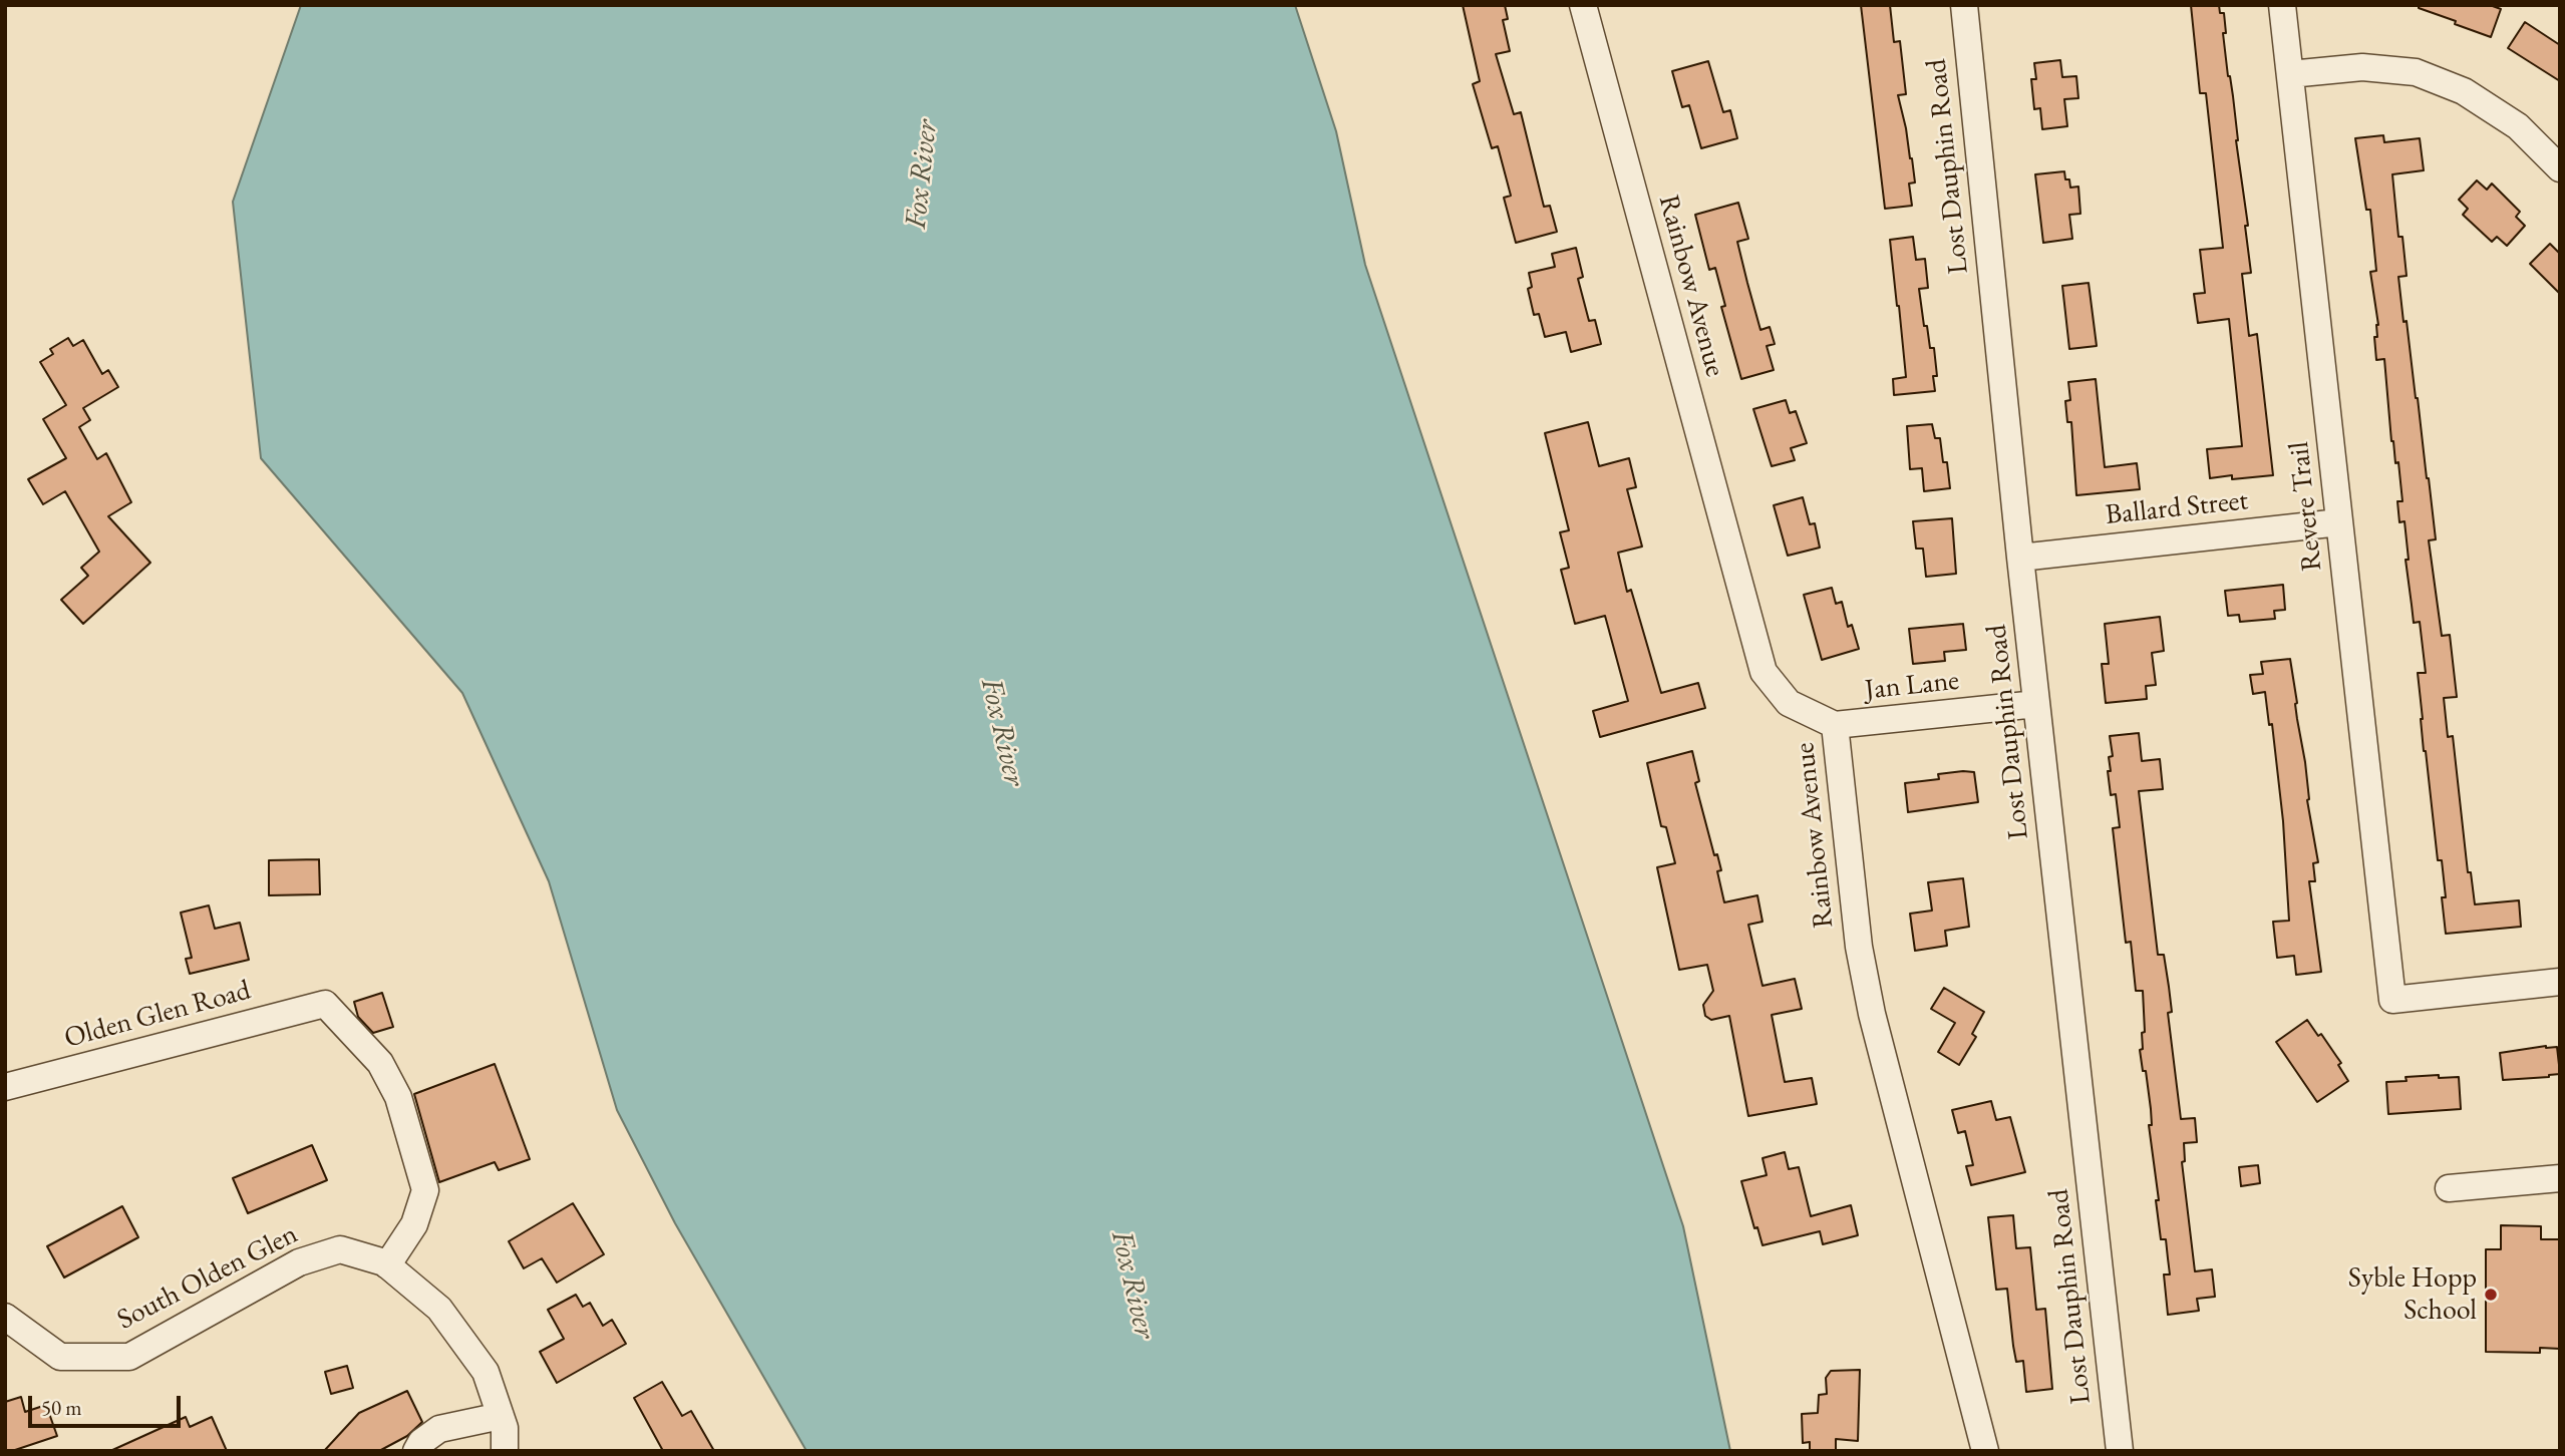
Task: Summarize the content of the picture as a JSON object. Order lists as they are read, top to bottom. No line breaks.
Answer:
{"streets":{"street":["Lost Dauphin Road","Rainbow Avenue","Revere Trail","Ballard Street","Jan Lane","Olden Glen Road","South Olden Glen"]},"crossings":[["Lost Dauphin Road","Ballard Street"],["Lost Dauphin Road","Jan Lane"],["Rainbow Avenue","Jan Lane"],["Revere Trail","Ballard Street"],["Olden Glen Road","South Olden Glen"]],"water":["Fox River"],"places":["Syble Hopp School"],"scale_bar":"50 m"}
